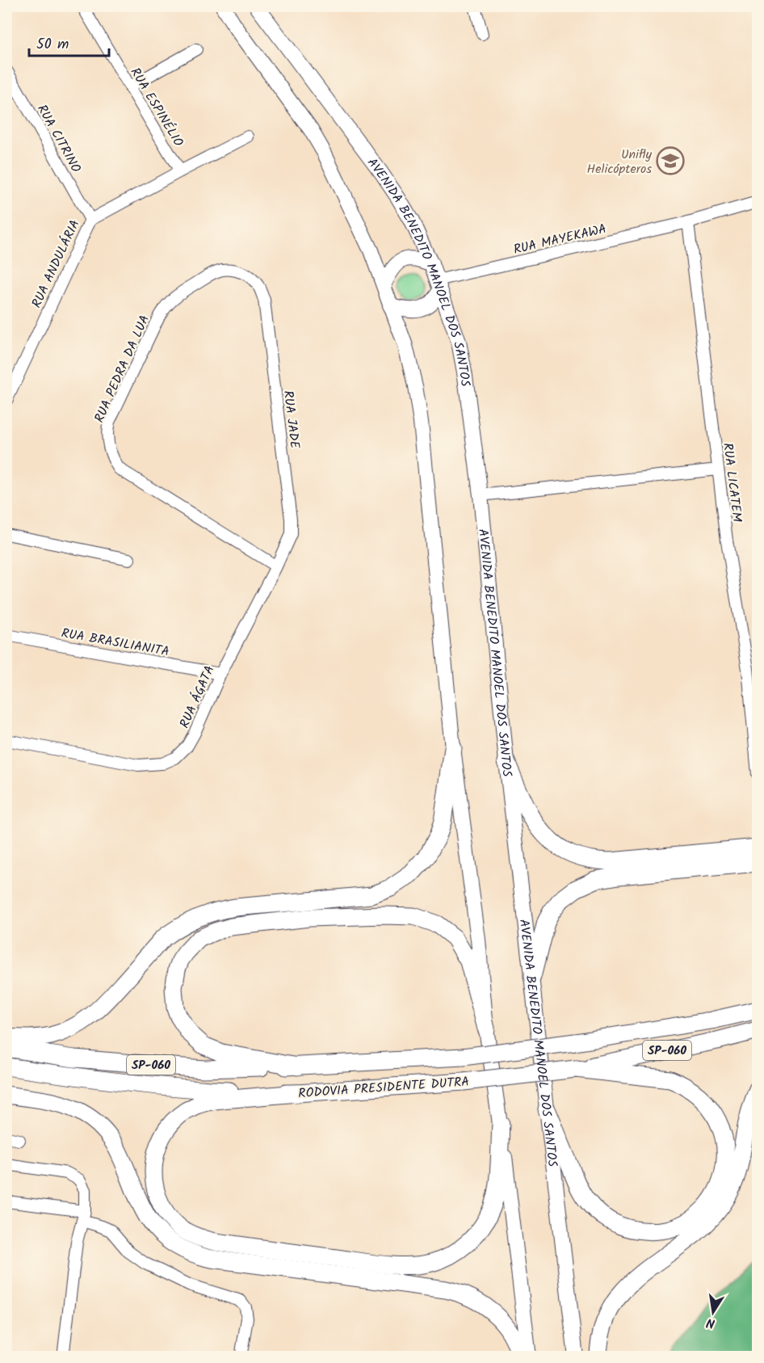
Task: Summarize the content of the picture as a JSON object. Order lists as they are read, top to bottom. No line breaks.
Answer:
{"streets":{"highway":["SP-060","RODOVIA PRESIDENTE DUTRA"],"main road":["AVENIDA BENEDITO MANOEL DOS SANTOS"],"street":["RUA ESPINÉLIO","RUA CITRINO","RUA MAYEKAWA","RUA ANDULÁRIA","RUA PEDRA DA LUA","RUA JADE","RUA LICATEM","RUA BRASILIANITA","RUA ÁGATA"]},"crossings":[["RUA ESPINÉLIO","RUA ANDULÁRIA"],["RUA CITRINO","RUA ANDULÁRIA"],["RUA MAYEKAWA","AVENIDA BENEDITO MANOEL DOS SANTOS"],["RUA MAYEKAWA","RUA LICATEM"],["RUA PEDRA DA LUA","RUA JADE"],["RUA PEDRA DA LUA","RUA ÁGATA"],["RUA JADE","RUA ÁGATA"],["RUA BRASILIANITA","RUA ÁGATA"]],"places":{"school or university":["Unifly Helicópteros"]},"scale_bar":"50 m","north":"bottom"}
